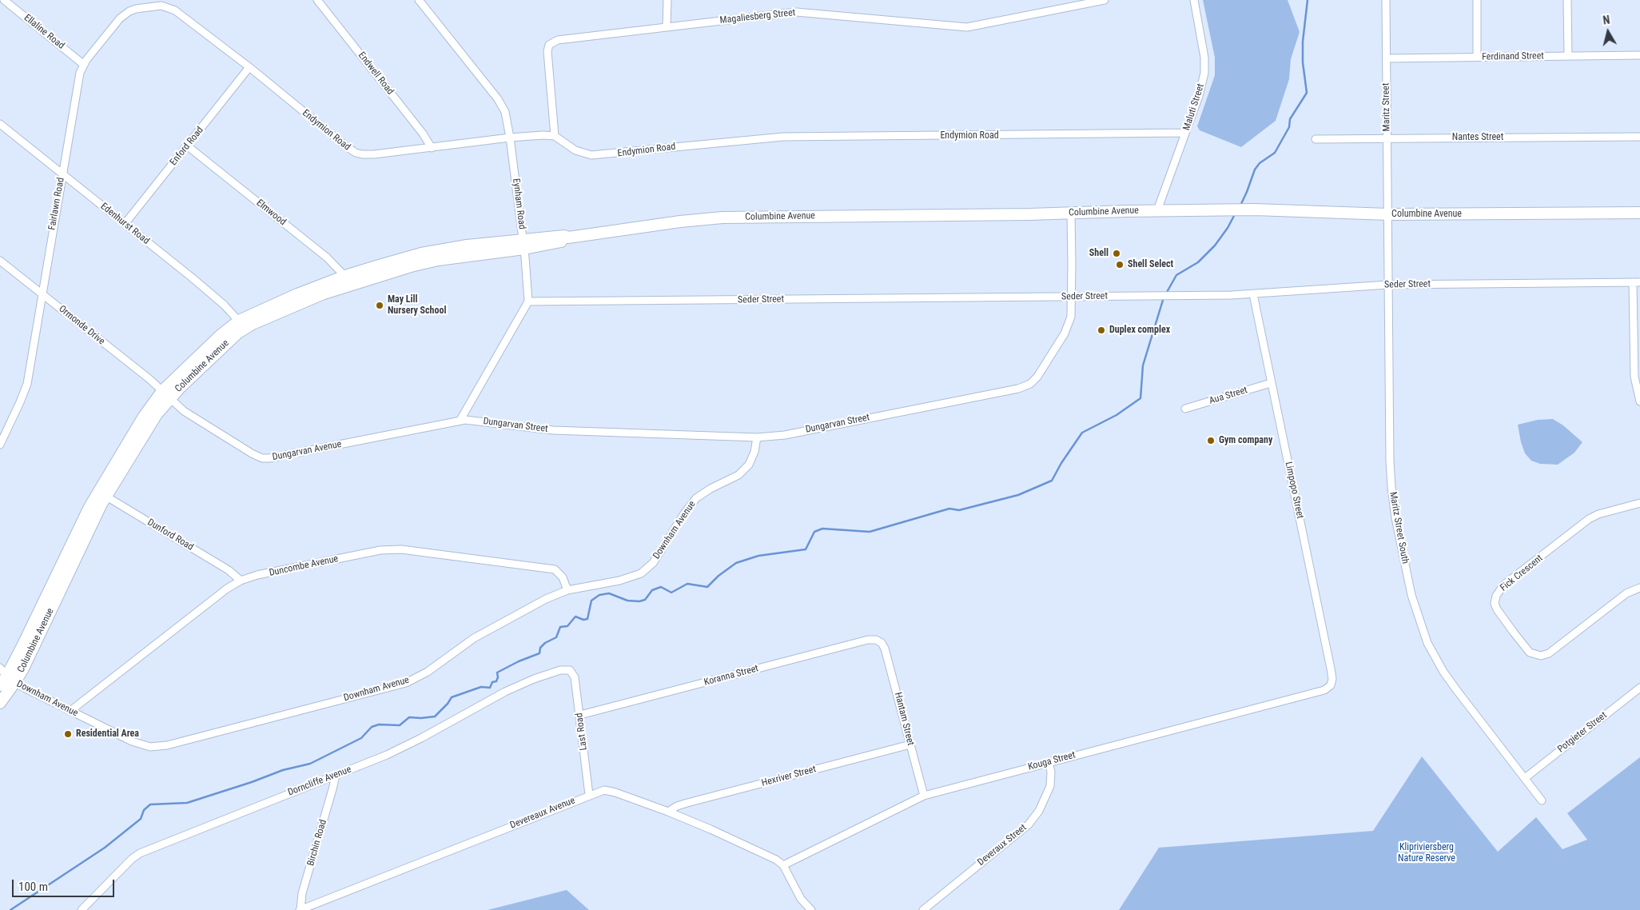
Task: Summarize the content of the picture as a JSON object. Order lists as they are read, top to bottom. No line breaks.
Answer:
{"streets":{"main road":["Columbine Avenue"],"street":["Magaliesberg Street","Ellaline Road","Ferdinand Street","Endwell Road","Maluti Street","Maritz Street","Endymion Road","Nantes Street","Enford Road","Fairlawn Road","Eynham Road","Elmwood","Edenhurst Road","Seder Street","Ormonde Drive","Aua Street","Dungarvan Street","Dungarvan Avenue","Limpopo Street","Maritz Street South","Downham Avenue","Dunford Road","Duncombe Avenue","Fick Crescent","Koranna Street","Hantam Street","Last Road","Potgieter Street","Kouga Street","Hexriver Street","Dorncliffe Avenue","Devereaux Avenue","Birchin Road","Deveraux Street"]},"crossings":[["Magaliesberg Street","Endymion Road"],["Ellaline Road","Fairlawn Road"],["Ferdinand Street","Maritz Street"],["Endwell Road","Endymion Road"],["Maluti Street","Endymion Road"],["Maluti Street","Columbine Avenue"],["Maritz Street","Nantes Street"],["Maritz Street","Columbine Avenue"],["Maritz Street","Maritz Street South"],["Endymion Road","Enford Road"],["Endymion Road","Fairlawn Road"],["Endymion Road","Eynham Road"],["Enford Road","Elmwood"],["Enford Road","Edenhurst Road"],["Fairlawn Road","Edenhurst Road"],["Fairlawn Road","Ormonde Drive"],["Eynham Road","Columbine Avenue"],["Eynham Road","Seder Street"],["Columbine Avenue","Elmwood"],["Columbine Avenue","Edenhurst Road"],["Columbine Avenue","Ormonde Drive"],["Columbine Avenue","Dungarvan Street"],["Columbine Avenue","Dungarvan Avenue"],["Columbine Avenue","Maritz Street South"],["Columbine Avenue","Downham Avenue"],["Columbine Avenue","Dunford Road"],["Seder Street","Dungarvan Street"],["Seder Street","Limpopo Street"],["Seder Street","Maritz Street South"],["Ormonde Drive","Dungarvan Avenue"],["Aua Street","Limpopo Street"],["Dungarvan Street","Dungarvan Avenue"],["Dungarvan Street","Downham Avenue"],["Limpopo Street","Kouga Street"],["Maritz Street South","Potgieter Street"],["Downham Avenue","Duncombe Avenue"],["Dunford Road","Duncombe Avenue"],["Koranna Street","Hantam Street"],["Koranna Street","Last Road"],["Hantam Street","Kouga Street"],["Hantam Street","Hexriver Street"],["Last Road","Dorncliffe Avenue"],["Last Road","Devereaux Avenue"],["Kouga Street","Devereaux Avenue"],["Kouga Street","Deveraux Street"],["Hexriver Street","Devereaux Avenue"],["Dorncliffe Avenue","Birchin Road"],["Devereaux Avenue","Birchin Road"]],"parks":["Klipriviersberg Nature Reserve"],"places":["Shell","Shell Select","May Lill Nursery School","Duplex complex","Gym company","Residential Area"],"scale_bar":"100 m","north":"top"}
